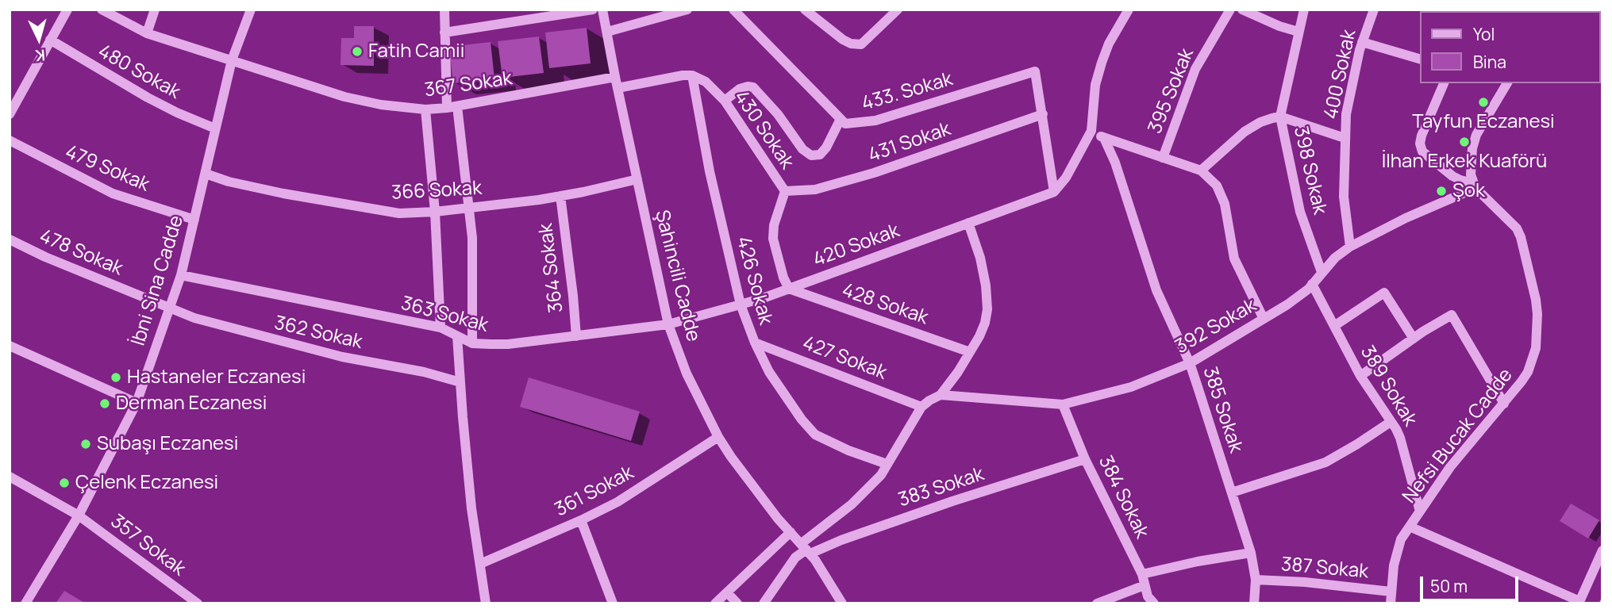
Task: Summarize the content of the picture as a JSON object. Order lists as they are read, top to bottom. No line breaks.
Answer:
{"streets":{"street":["480 Sokak","400 Sokak","367 Sokak","395 Sokak","433. Sokak","430 Sokak","431 Sokak","479 Sokak","398 Sokak","366 Sokak","420 Sokak","478 Sokak","364 Sokak","Şahincili Cadde","İbni Sina Cadde","426 Sokak","428 Sokak","363 Sokak","392 Sokak","362 Sokak","427 Sokak","389 Sokak","385 Sokak","Nefsi Bucak Cadde","383 Sokak","361 Sokak","384 Sokak","357 Sokak","387 Sokak"]},"crossings":[["480 Sokak","İbni Sina Cadde"],["400 Sokak","392 Sokak"],["367 Sokak","Şahincili Cadde"],["367 Sokak","İbni Sina Cadde"],["433. Sokak","431 Sokak"],["430 Sokak","431 Sokak"],["430 Sokak","420 Sokak"],["430 Sokak","426 Sokak"],["430 Sokak","428 Sokak"],["479 Sokak","İbni Sina Cadde"],["398 Sokak","392 Sokak"],["366 Sokak","364 Sokak"],["366 Sokak","Şahincili Cadde"],["366 Sokak","İbni Sina Cadde"],["420 Sokak","Şahincili Cadde"],["420 Sokak","426 Sokak"],["420 Sokak","428 Sokak"],["420 Sokak","363 Sokak"],["478 Sokak","İbni Sina Cadde"],["478 Sokak","362 Sokak"],["364 Sokak","363 Sokak"],["Şahincili Cadde","363 Sokak"],["Şahincili Cadde","383 Sokak"],["Şahincili Cadde","361 Sokak"],["İbni Sina Cadde","363 Sokak"],["İbni Sina Cadde","362 Sokak"],["İbni Sina Cadde","357 Sokak"],["426 Sokak","427 Sokak"],["392 Sokak","389 Sokak"],["392 Sokak","385 Sokak"],["392 Sokak","Nefsi Bucak Cadde"],["392 Sokak","384 Sokak"],["389 Sokak","Nefsi Bucak Cadde"],["385 Sokak","387 Sokak"],["Nefsi Bucak Cadde","387 Sokak"],["383 Sokak","384 Sokak"]],"places":["Fatih Camii","Tayfun Eczanesi","İlhan Erkek Kuaförü","Şok","Hastaneler Eczanesi","Derman Eczanesi","Subaşı Eczanesi","Çelenk Eczanesi"],"legend":["Yol","Bina"],"scale_bar":"50 m","north":"bottom"}
